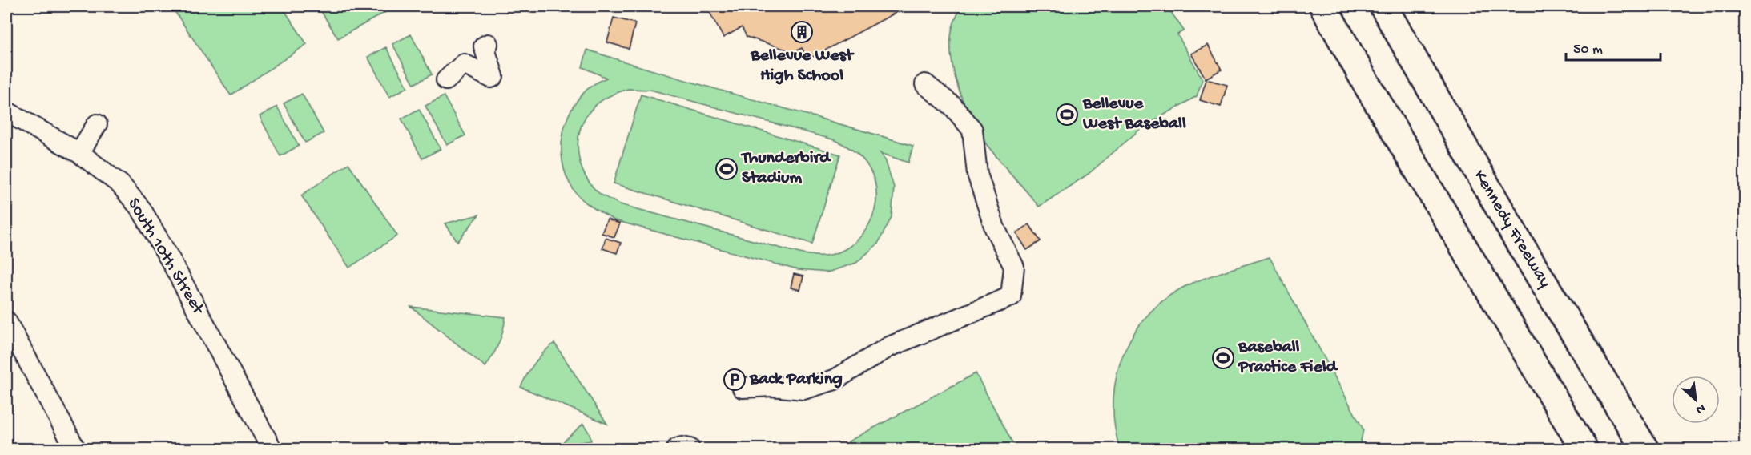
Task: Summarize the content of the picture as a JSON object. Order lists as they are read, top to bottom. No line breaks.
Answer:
{"streets":{"highway":["Kennedy Freeway"],"street":["South 10th Street"]},"places":{"building":["Bellevue West High School"],"sports":["Bellevue West Baseball","Thunderbird Stadium","Baseball Practice Field"],"parking":["Back Parking"]},"scale_bar":"50 m","north":"bottom right"}
